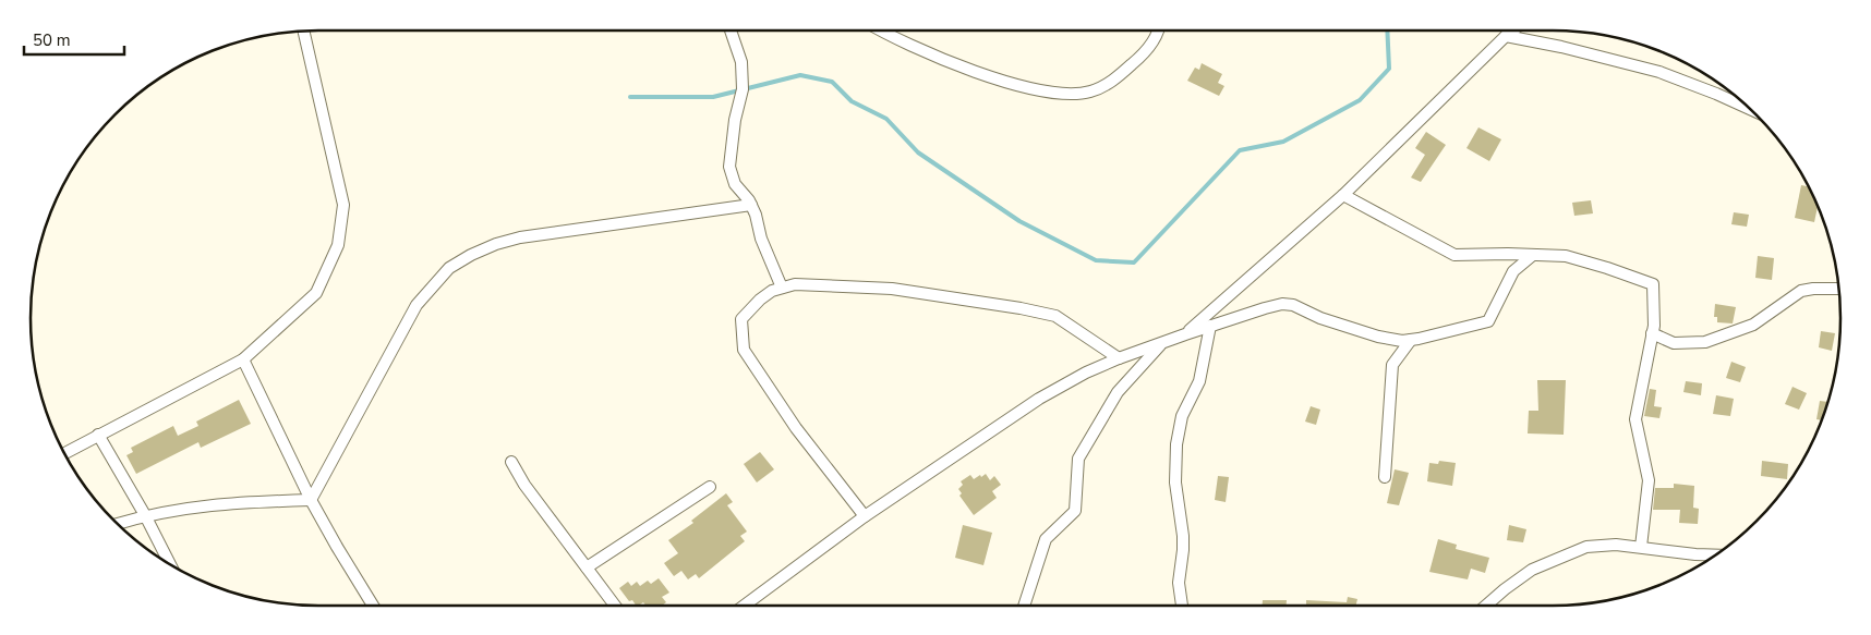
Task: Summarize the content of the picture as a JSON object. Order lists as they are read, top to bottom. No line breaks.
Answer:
{"scale_bar":"50 m"}
